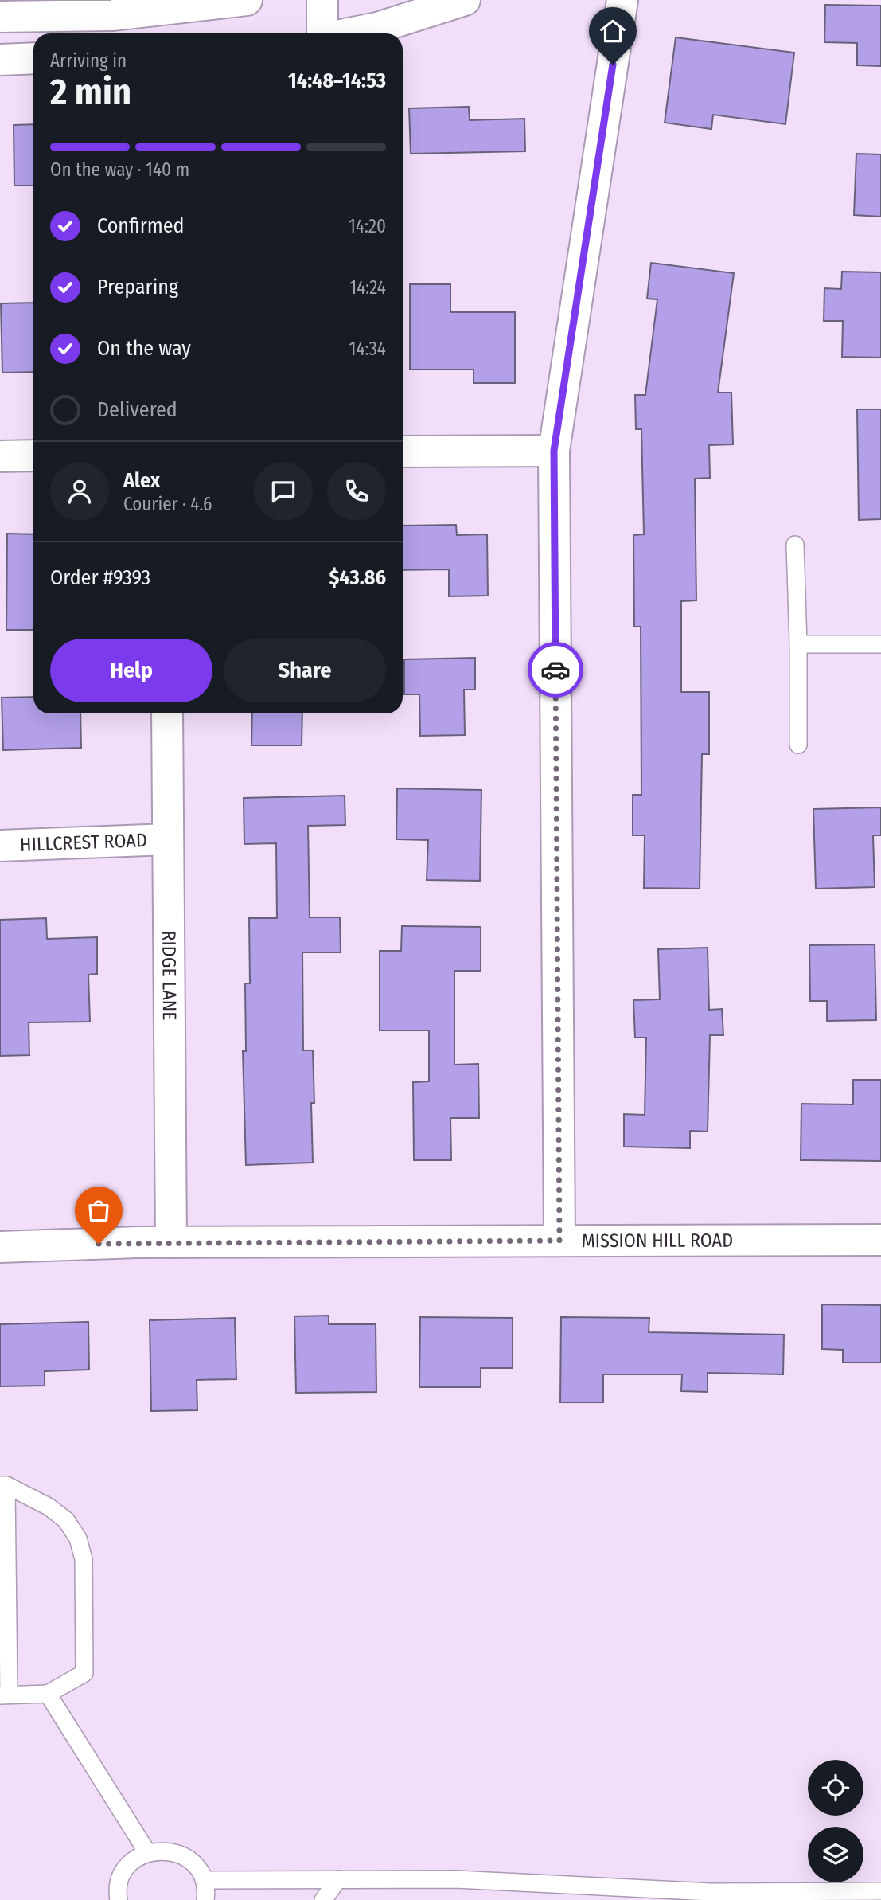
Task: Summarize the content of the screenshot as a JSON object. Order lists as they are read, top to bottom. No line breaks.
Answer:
{"streets":{"street":["HILLCREST ROAD","RIDGE LANE","MISSION HILL ROAD"]},"crossings":[["HILLCREST ROAD","RIDGE LANE"],["RIDGE LANE","MISSION HILL ROAD"]],"page":{"heading":["2 min","Arriving in","14:48–14:53"],"panel":["Alex","Courier · 4.6","Order #9393","$43.86"],"bar":"On the way · 140 m","list":[["Confirmed","14:20"],["Preparing","14:24"],["On the way","14:34"],"Delivered"],"buttons":["Help","Share"]}}
